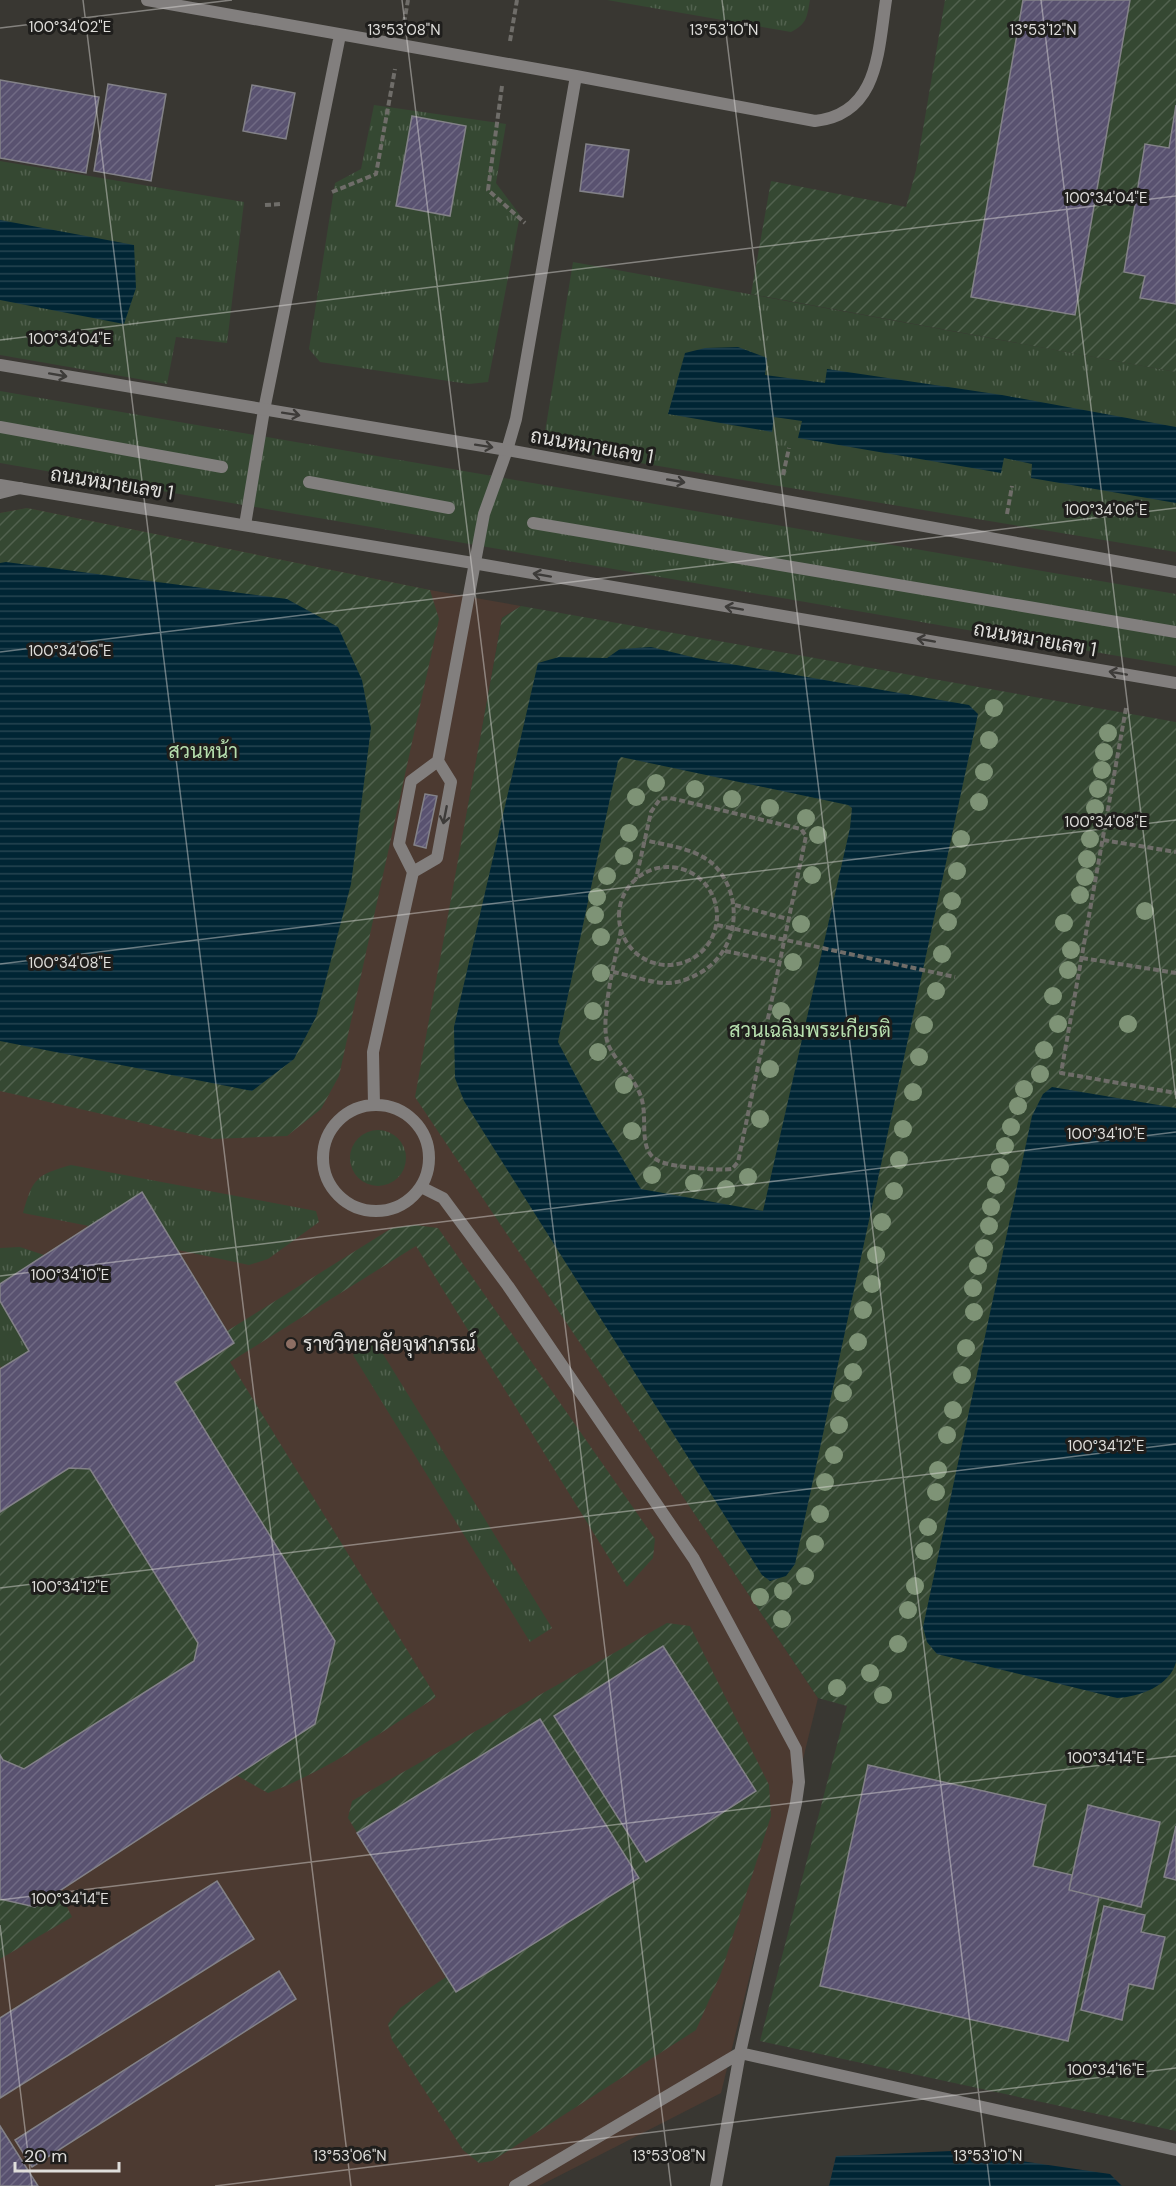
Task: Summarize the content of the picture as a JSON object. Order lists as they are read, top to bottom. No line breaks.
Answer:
{"streets":{"street":["ถนนหมายเลข 1"]},"parks":["สวนหน้า","สวนเฉลิมพระเกียรติ"],"places":["ราชวิทยาลัยจุฬาภรณ์"],"scale_bar":"20 m","coordinates":["100°34'02\"E","13°53'08\"N","13°53'10\"N","13°53'12\"N","100°34'04\"E","100°34'06\"E","100°34'08\"E","100°34'10\"E","100°34'12\"E","100°34'14\"E","100°34'16\"E","13°53'06\"N"]}
